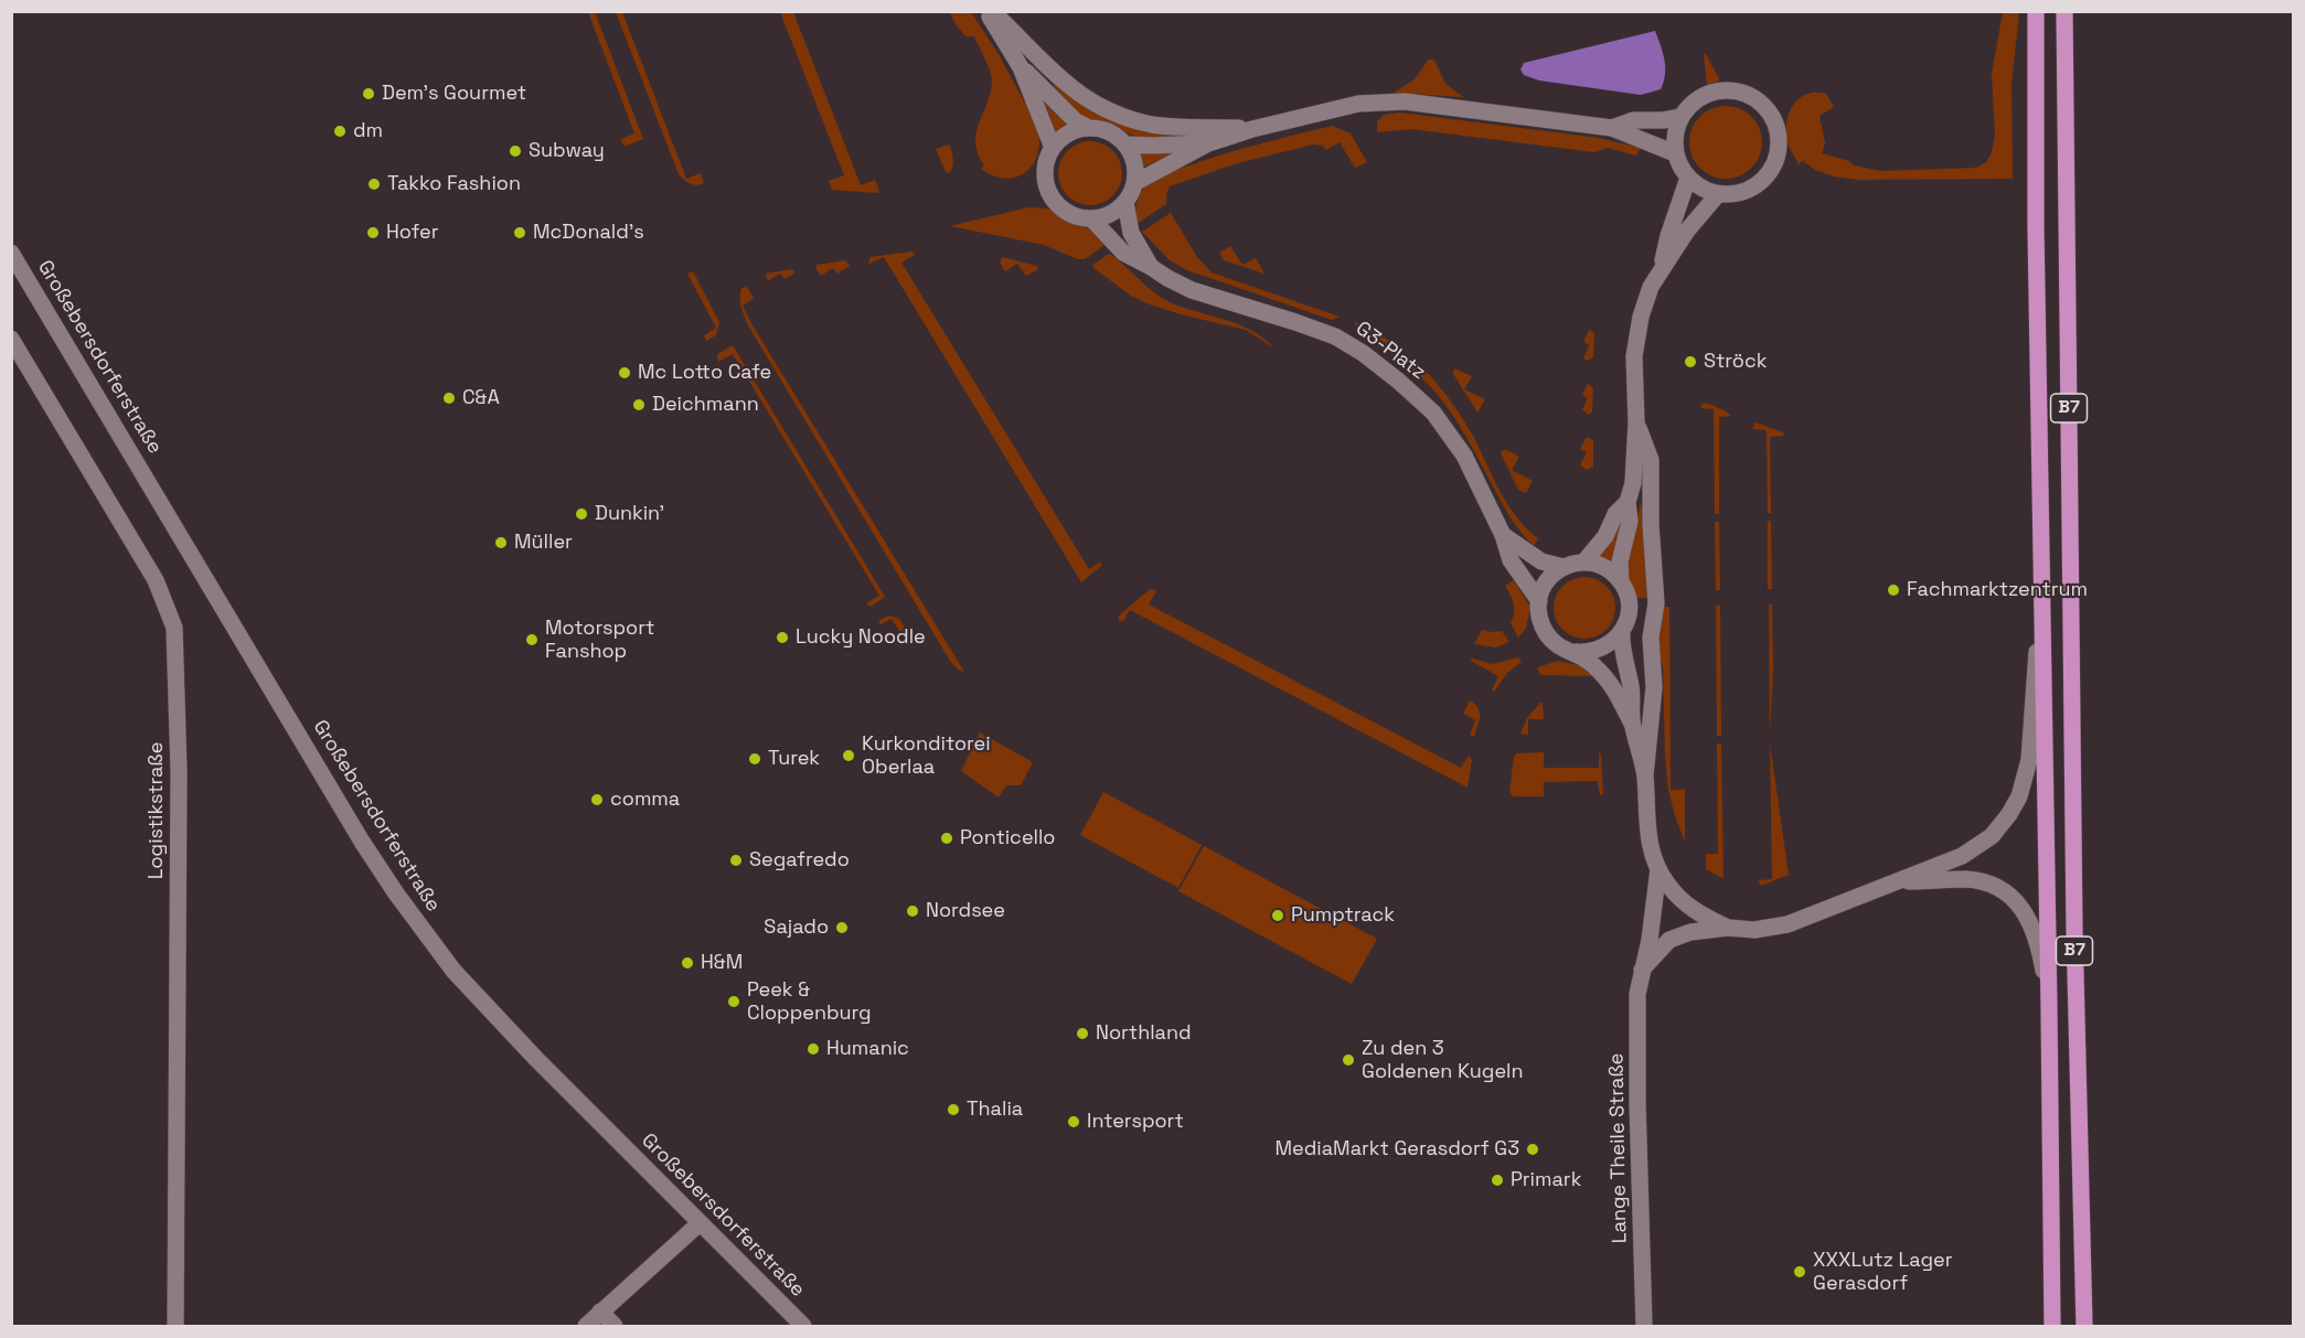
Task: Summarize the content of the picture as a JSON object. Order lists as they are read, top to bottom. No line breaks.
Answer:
{"streets":{"main road":["B7"],"street":["G3-Platz","Großebersdorferstraße","Logistikstraße","Lange Theile Straße"]},"crossings":[["G3-Platz","Lange Theile Straße"]],"places":["Dem's Gourmet","dm","Subway","Takko Fashion","Hofer","McDonald's","Ströck","Mc Lotto Cafe","C&A","Deichmann","Dunkin'","Müller","Fachmarktzentrum","Lucky Noodle","Motorsport Fanshop","Kurkonditorei Oberlaa","Turek","comma","Ponticello","Segafredo","Nordsee","Pumptrack","Sajado","H&M","Peek & Cloppenburg","Northland","Humanic","Zu den 3 Goldenen Kugeln","Thalia","Intersport","MediaMarkt Gerasdorf G3","Primark","XXXLutz Lager Gerasdorf"]}
